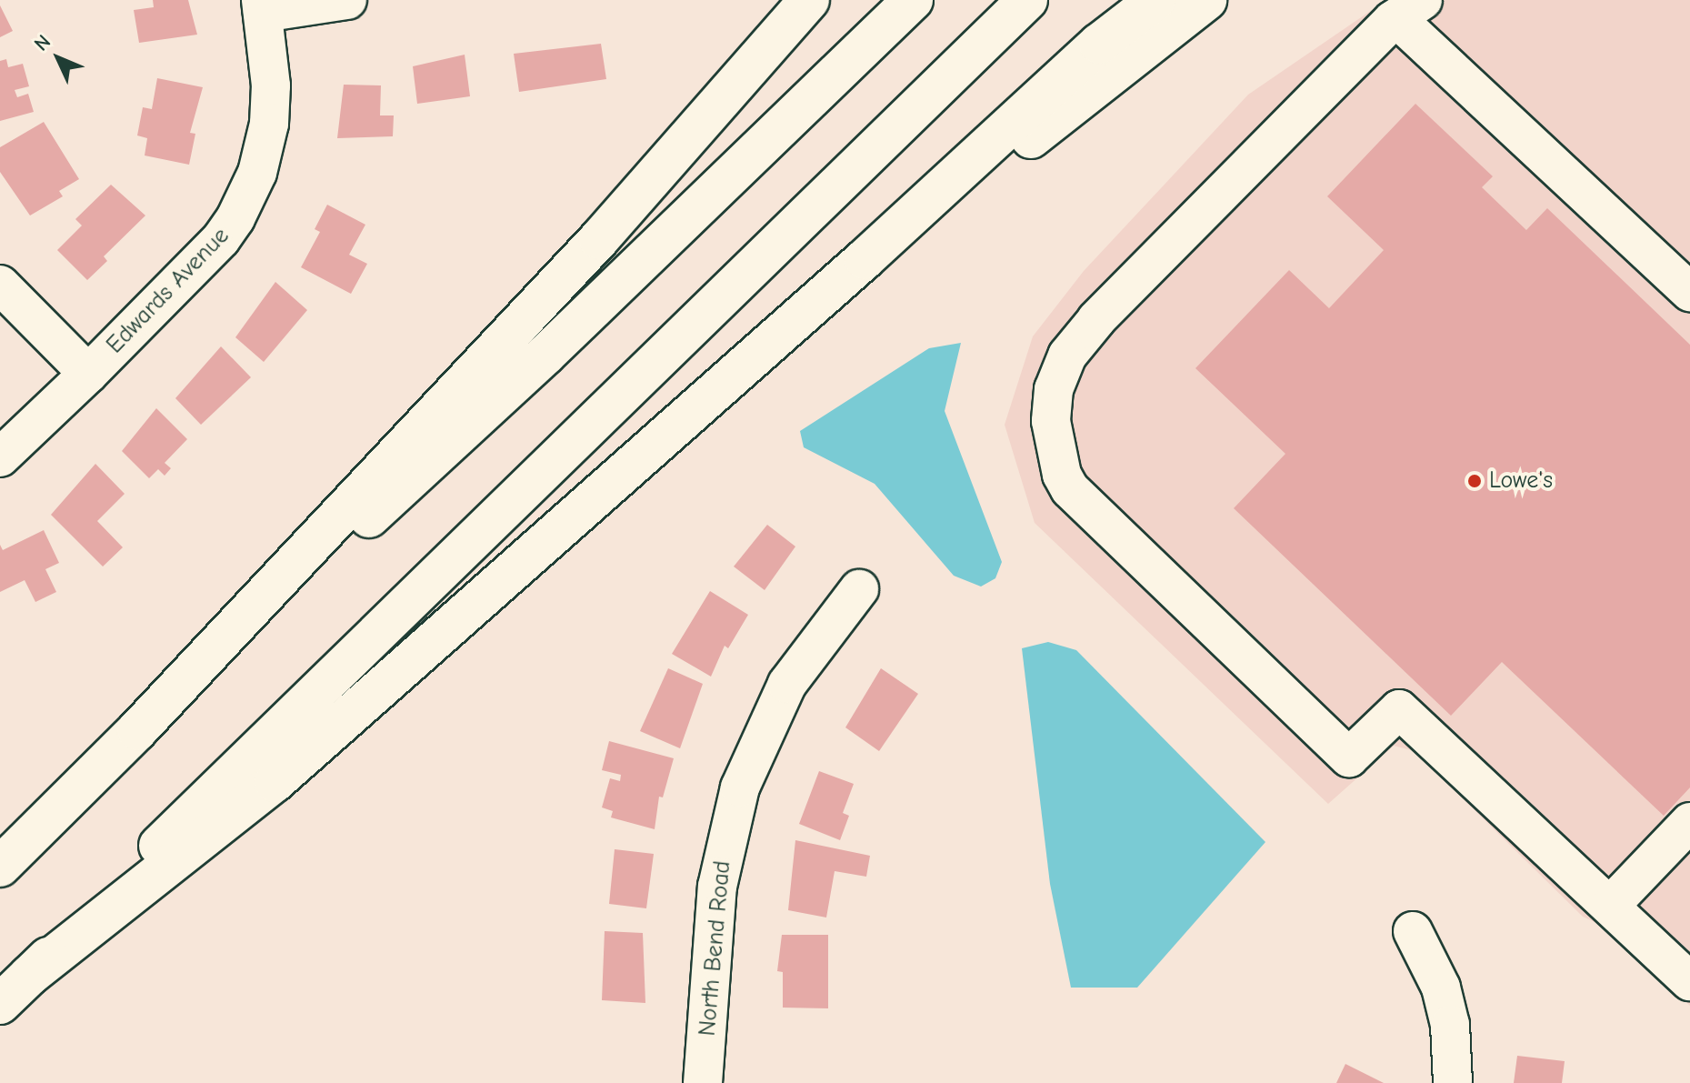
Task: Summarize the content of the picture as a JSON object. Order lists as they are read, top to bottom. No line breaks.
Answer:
{"streets":{"street":["Edwards Avenue","North Bend Road"]},"places":["Lowe's"],"north":"top left"}
